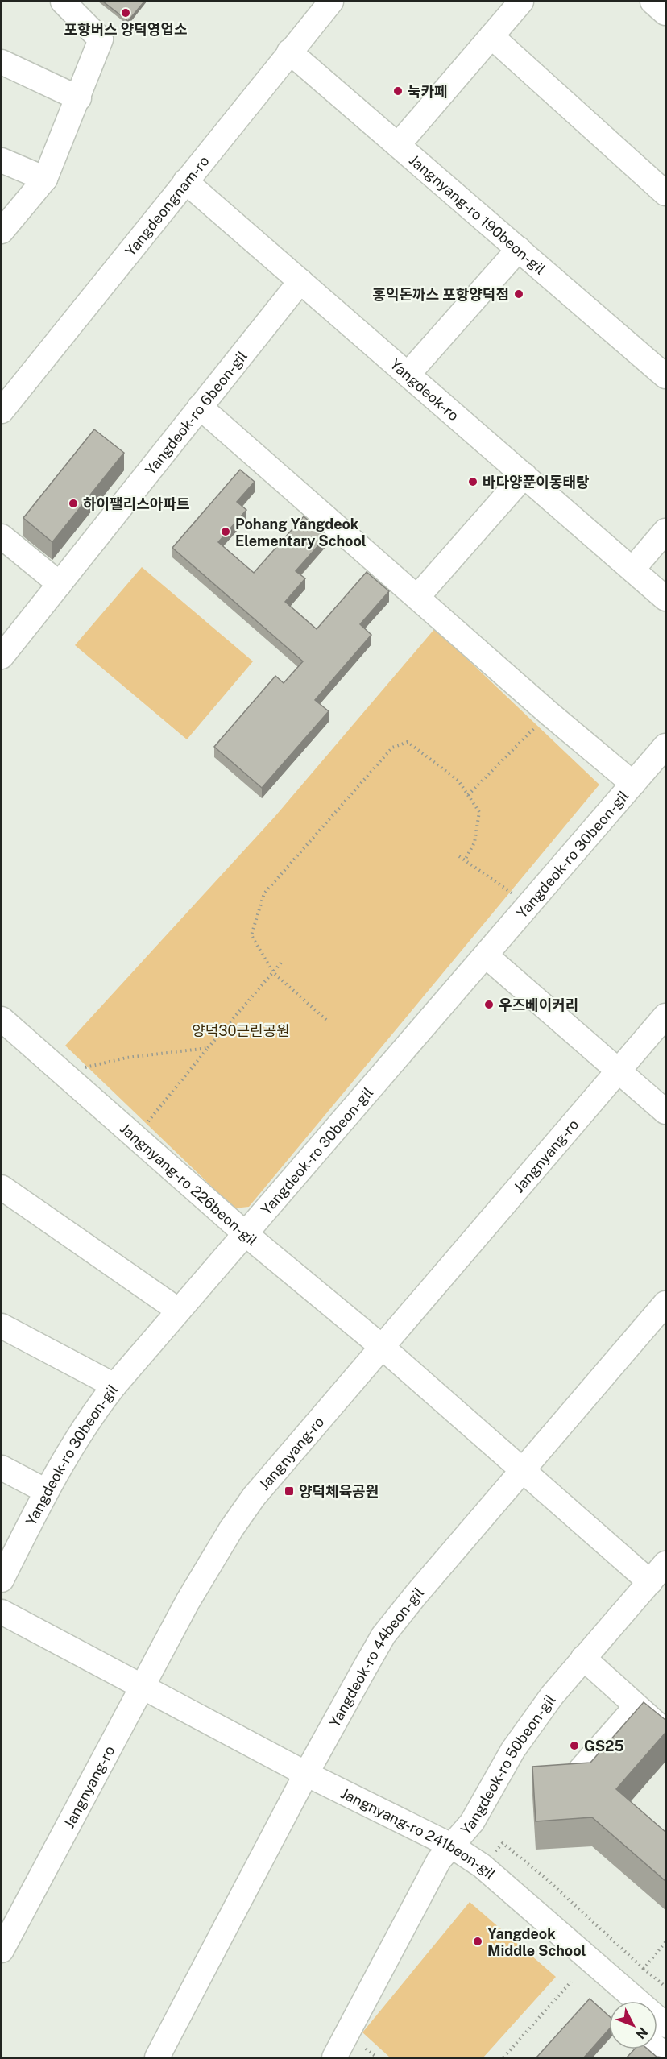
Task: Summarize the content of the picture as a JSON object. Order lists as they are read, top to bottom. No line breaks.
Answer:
{"streets":{"street":["Yangdeongnam-ro","Jangnyang-ro 190beon-gil","Yangdeok-ro","Yangdeok-ro 6beon-gil","Yangdeok-ro 30beon-gil","Jangnyang-ro","Jangnyang-ro 226beon-gil","Yangdeok-ro 44beon-gil","Yangdeok-ro 50beon-gil","Jangnyang-ro 241beon-gil"]},"crossings":[["Yangdeongnam-ro","Jangnyang-ro 190beon-gil"],["Yangdeongnam-ro","Yangdeok-ro"],["Yangdeok-ro","Yangdeok-ro 6beon-gil"],["Yangdeok-ro 30beon-gil","Jangnyang-ro 226beon-gil"],["Jangnyang-ro","Jangnyang-ro 226beon-gil"],["Jangnyang-ro","Jangnyang-ro 241beon-gil"],["Jangnyang-ro 226beon-gil","Yangdeok-ro 44beon-gil"],["Jangnyang-ro 226beon-gil","Yangdeok-ro 50beon-gil"],["Yangdeok-ro 44beon-gil","Jangnyang-ro 241beon-gil"],["Yangdeok-ro 50beon-gil","Jangnyang-ro 241beon-gil"]],"parks":["양덕30근린공원"],"places":{"other":["포항버스 양덕영업소","눅카페","홍익돈까스 포항양덕점","바다양푼이동태탕","하이팰리스아파트","Pohang Yangdeok Elementary School","우즈베이커리","GS25","Yangdeok Middle School"],"transit":["양덕체육공원"]},"north":"bottom right"}
